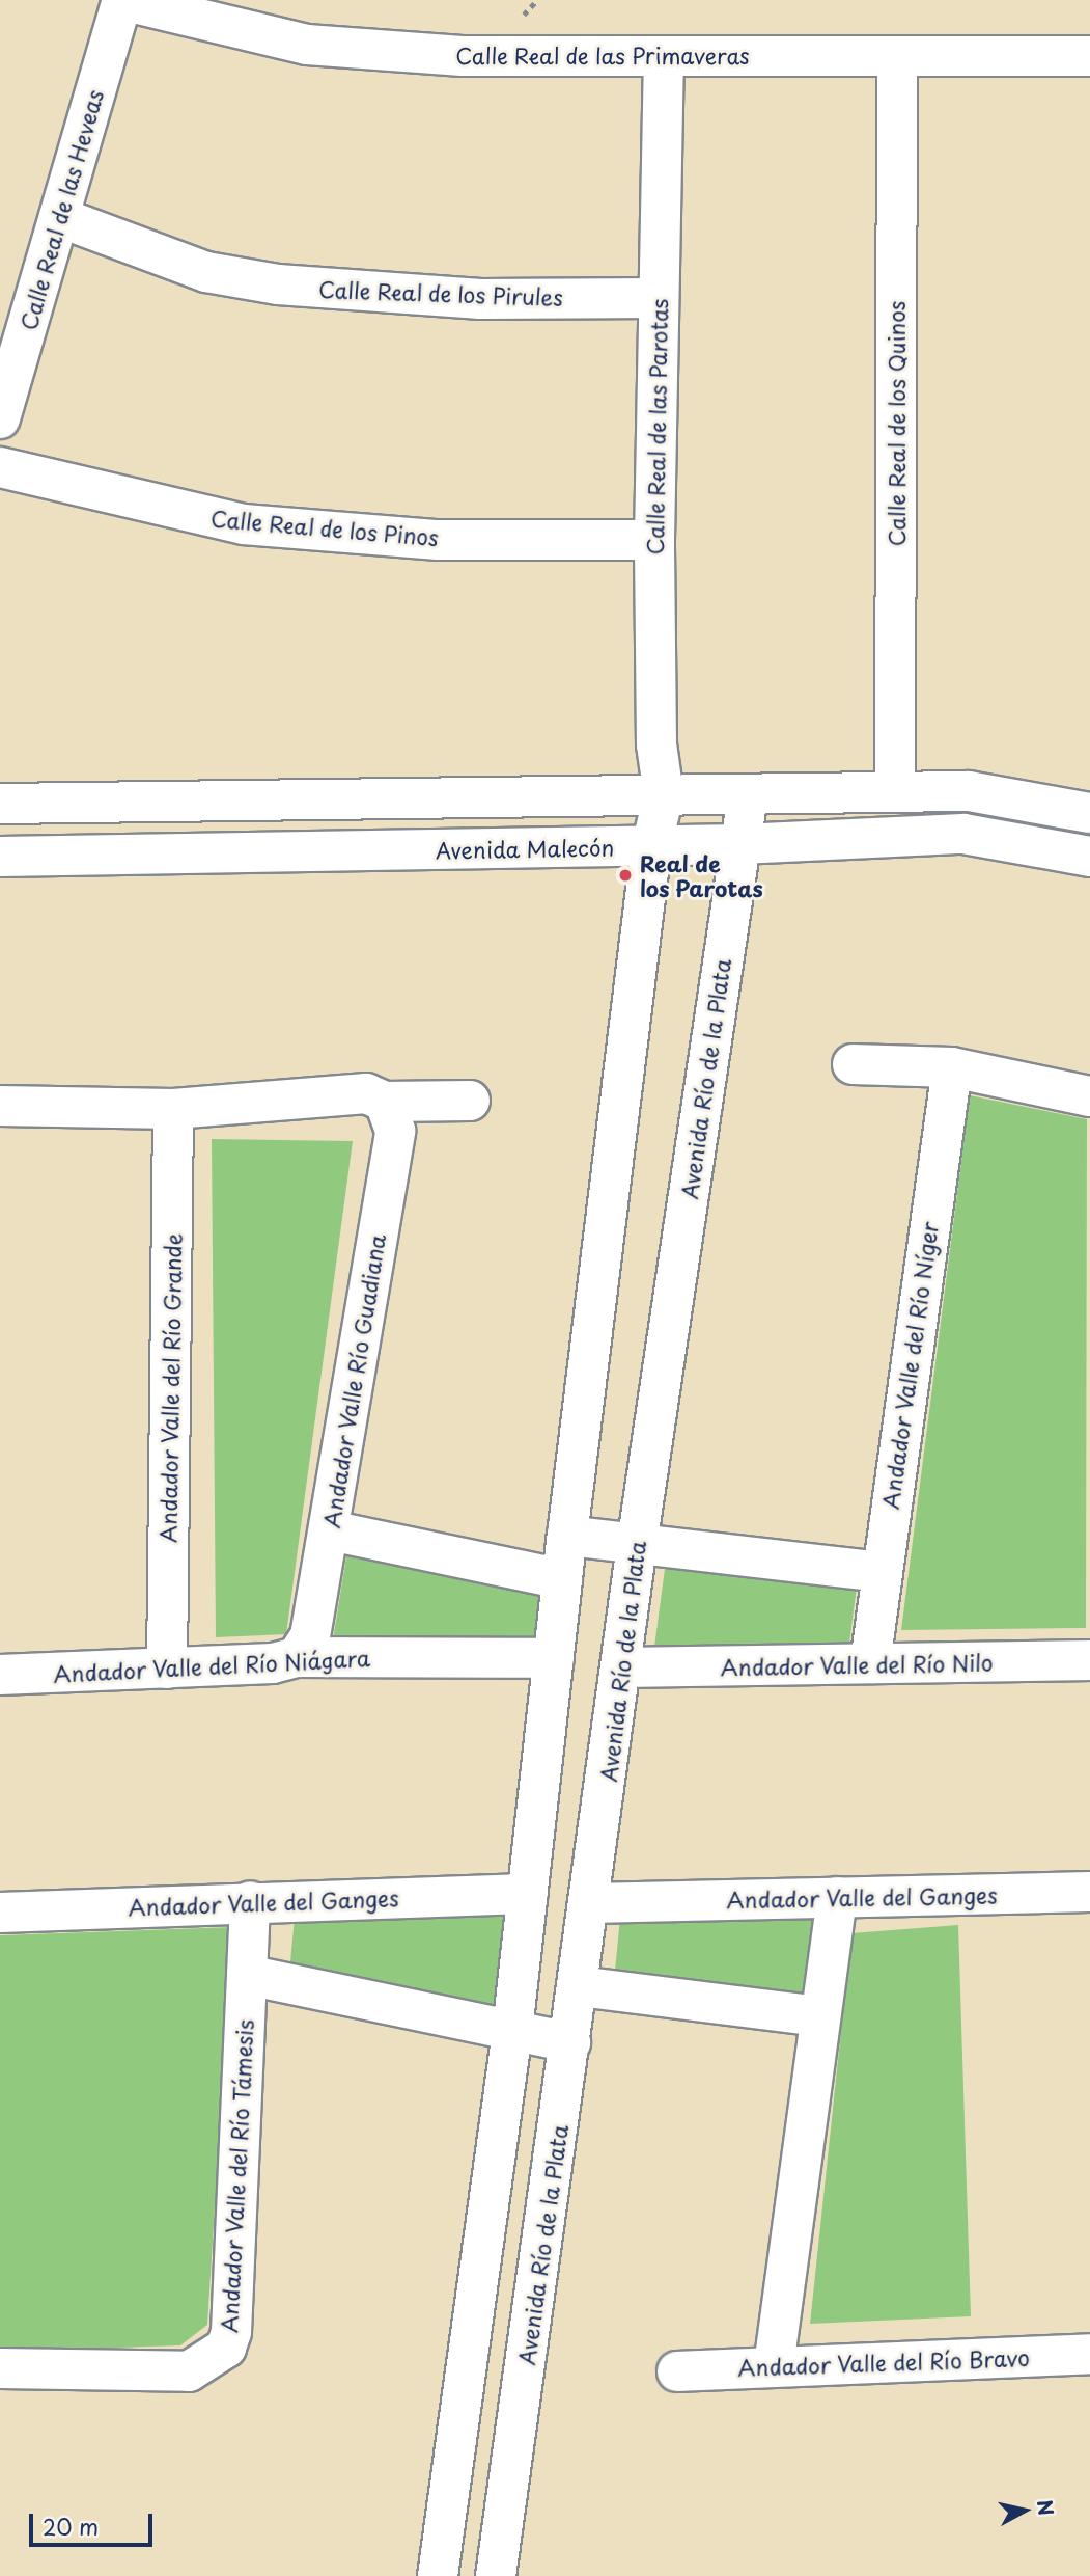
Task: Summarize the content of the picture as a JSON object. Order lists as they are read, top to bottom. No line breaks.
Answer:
{"streets":{"street":["Calle Real de las Primaveras","Calle Real de las Heveas","Calle Real de los Pirules","Calle Real de los Quinos","Calle Real de las Parotas","Calle Real de los Pinos","Avenida Malecón","Avenida Río de la Plata","Andador Valle del Río Níger","Andador Valle Río Guadiana","Andador Valle del Río Grande","Andador Valle del Río Nilo","Andador Valle del Río Niágara","Andador Valle del Ganges","Andador Valle del Río Támesis","Andador Valle del Río Bravo"]},"crossings":[["Calle Real de las Primaveras","Calle Real de las Heveas"],["Calle Real de las Primaveras","Calle Real de los Quinos"],["Calle Real de las Primaveras","Calle Real de las Parotas"],["Calle Real de las Heveas","Calle Real de los Pirules"],["Calle Real de los Pirules","Calle Real de las Parotas"],["Calle Real de las Parotas","Calle Real de los Pinos"],["Avenida Malecón","Avenida Río de la Plata"],["Avenida Río de la Plata","Andador Valle del Río Nilo"],["Avenida Río de la Plata","Andador Valle del Ganges"],["Andador Valle del Río Níger","Andador Valle del Río Nilo"],["Andador Valle Río Guadiana","Andador Valle del Río Niágara"],["Andador Valle del Río Grande","Andador Valle del Río Niágara"],["Andador Valle del Ganges","Andador Valle del Río Támesis"]],"places":["Real de los Parotas"],"scale_bar":"20 m","north":"right"}
